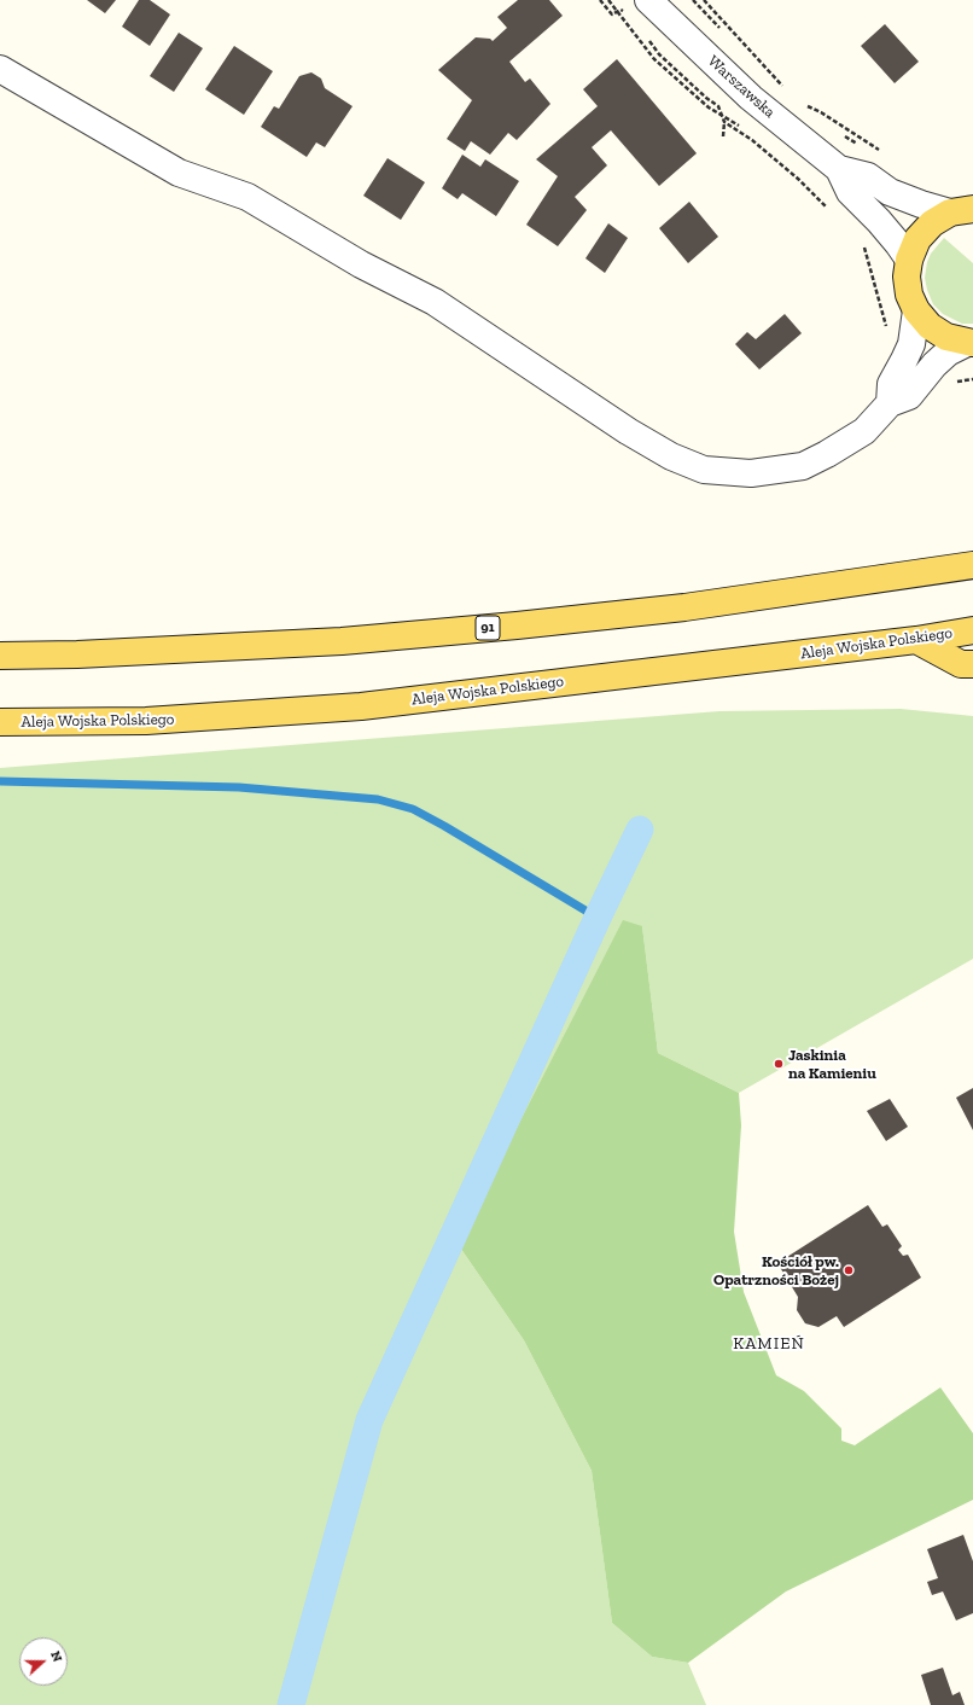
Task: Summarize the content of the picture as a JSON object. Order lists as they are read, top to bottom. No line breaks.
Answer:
{"streets":{"main road":["91","Aleja Wojska Polskiego"],"street":["Warszawska"]},"districts":["KAMIEŃ"],"places":["Jaskinia na Kamieniu","Kościół pw. Opatrzności Bożej"],"north":"right"}
